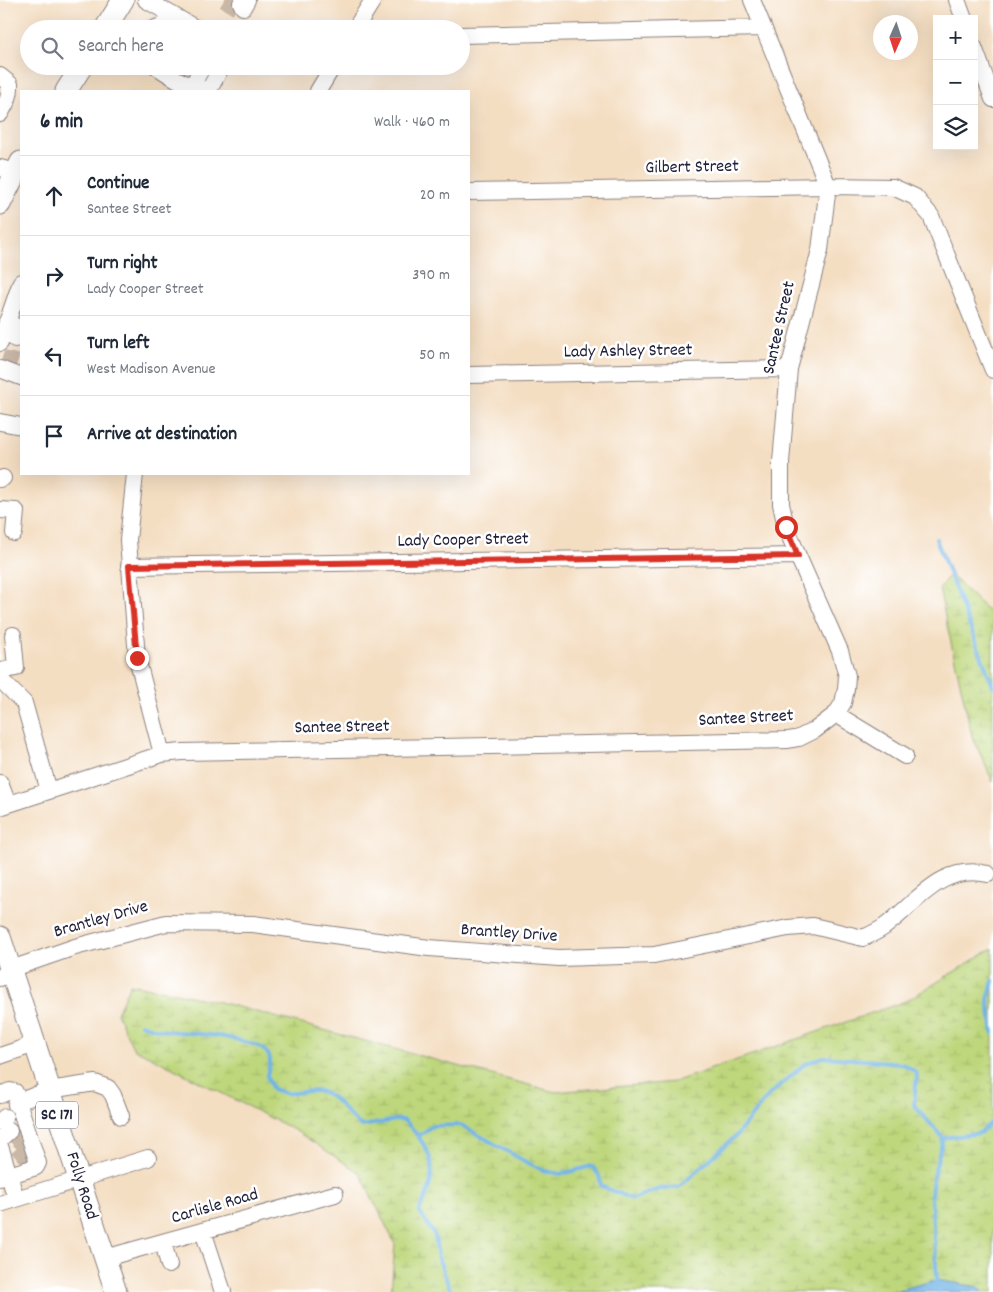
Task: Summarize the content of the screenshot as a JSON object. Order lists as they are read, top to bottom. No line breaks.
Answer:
{"streets":{"main road":["SC 171","Folly Road"],"street":["Gilbert Street","Santee Street","Lady Ashley Street","Lady Cooper Street","Brantley Drive","Carlisle Road"]},"crossings":[["Gilbert Street","Santee Street"],["Santee Street","Lady Ashley Street"],["Santee Street","Lady Cooper Street"],["Brantley Drive","Folly Road"],["Folly Road","Carlisle Road"]],"north":"bottom","page":{"map_buttons":["+","−"],"search":"Search here","heading":["6 min","Walk · 460 m"],"list":[["Continue","Santee Street","20 m"],["Turn right","Lady Cooper Street","390 m"],["Turn left","West Madison Avenue","50 m"],"Arrive at destination"]}}
